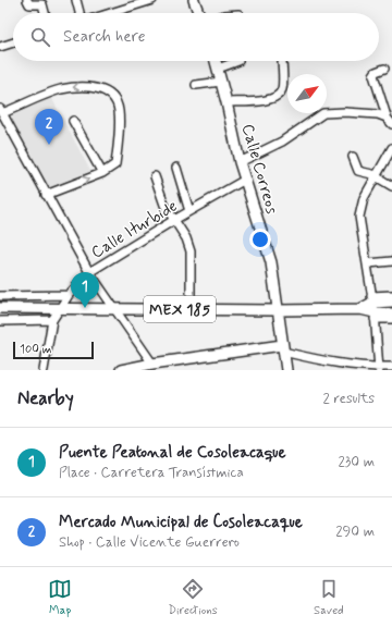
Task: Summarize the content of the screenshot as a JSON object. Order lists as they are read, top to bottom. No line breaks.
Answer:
{"streets":{"main road":["Calle Correos","MEX 185"],"street":["Calle Iturbide"]},"crossings":[["Calle Correos","Calle Iturbide"],["Calle Correos","MEX 185"],["Calle Iturbide","MEX 185"]],"scale_bar":"100 m","north":"top right","page":{"search":"Search here","pins":["2","1"],"scale":"100 m","heading":["Nearby","2 results"],"list":[{"mark":"1","name":"Puente Peatonal de Cosoleacaque","note":"Place · Carretera Transístmica","value":"230 m"},{"mark":"2","name":"Mercado Municipal de Cosoleacaque","note":"Shop · Calle Vicente Guerrero","value":"290 m"}],"nav":["Map","Directions","Saved"]}}
